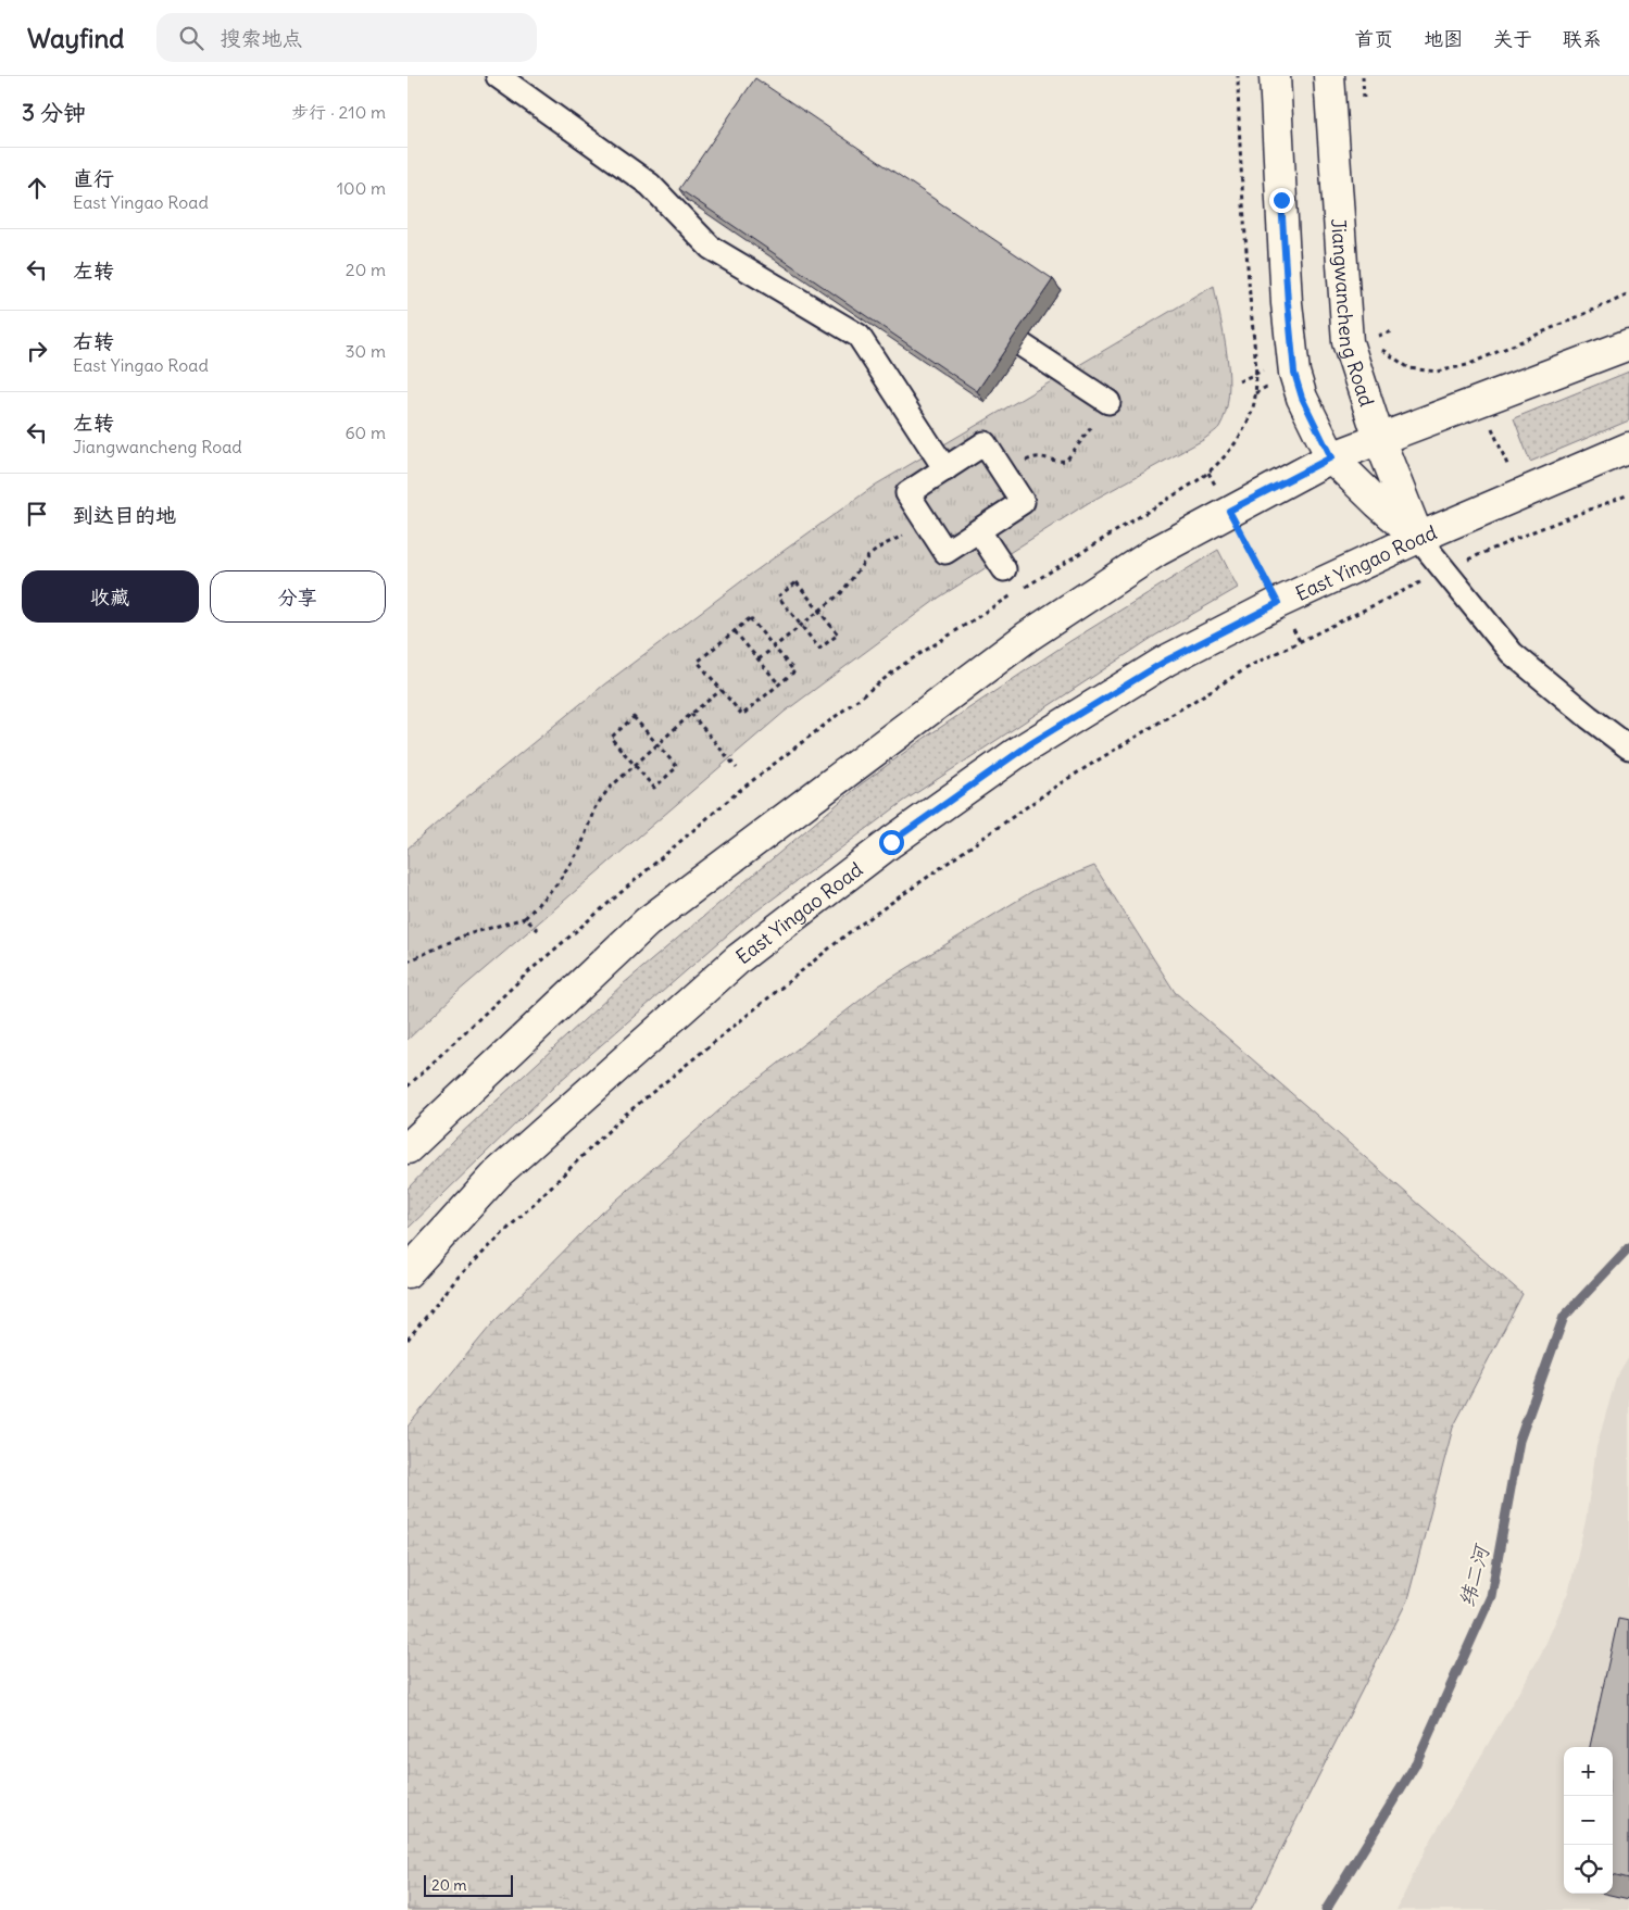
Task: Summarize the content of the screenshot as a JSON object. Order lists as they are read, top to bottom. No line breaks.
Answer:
{"streets":{"main road":["Jiangwancheng Road","East Yingao Road"]},"crossings":[["Jiangwancheng Road","East Yingao Road"]],"water":["纬二河"],"scale_bar":"20 m","page":{"header":"Wayfind","search":"搜索地点","nav":["首页","地图","关于","联系"],"heading":["3 分钟","步行 · 210 m"],"list":[["直行","East Yingao Road","100 m"],["左转","20 m"],["右转","East Yingao Road","30 m"],["左转","Jiangwancheng Road","60 m"],"到达目的地"],"buttons":["收藏","分享"],"map_buttons":["+","−"],"scale":"20 m"}}
